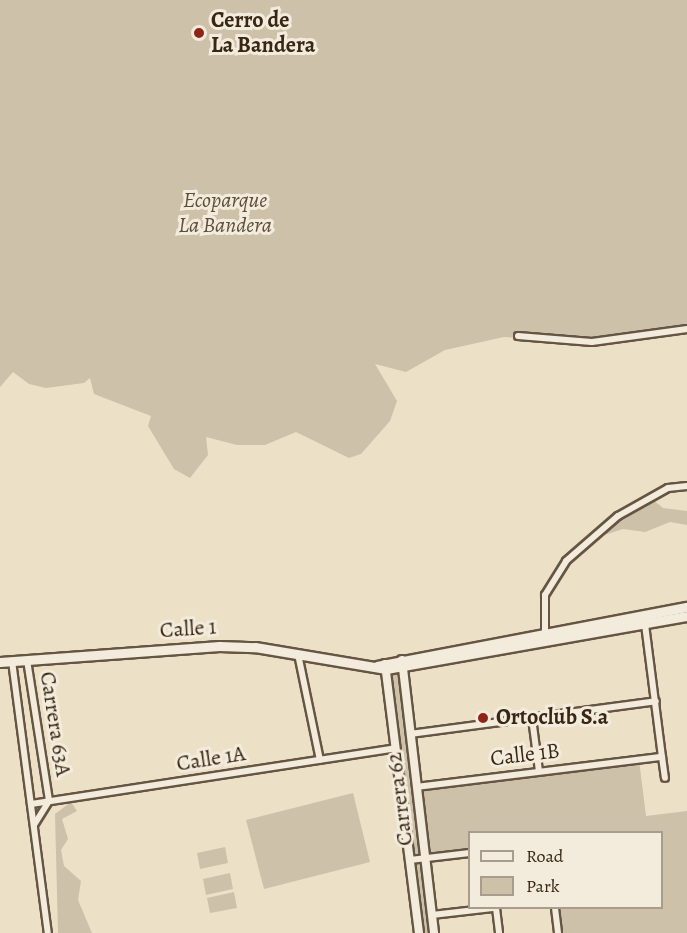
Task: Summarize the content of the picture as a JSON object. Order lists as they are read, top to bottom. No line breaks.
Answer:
{"streets":{"main road":["Calle 1"],"street":["Carrera 63A","Calle 1B","Calle 1A","Carrera 62"]},"crossings":[["Calle 1","Carrera 63A"],["Calle 1","Carrera 62"],["Carrera 63A","Calle 1A"],["Calle 1B","Carrera 62"],["Calle 1A","Carrera 62"]],"parks":["Ecoparque La Bandera"],"places":["Cerro de La Bandera","Ortoclub S.a"],"legend":["Road","Park"]}
